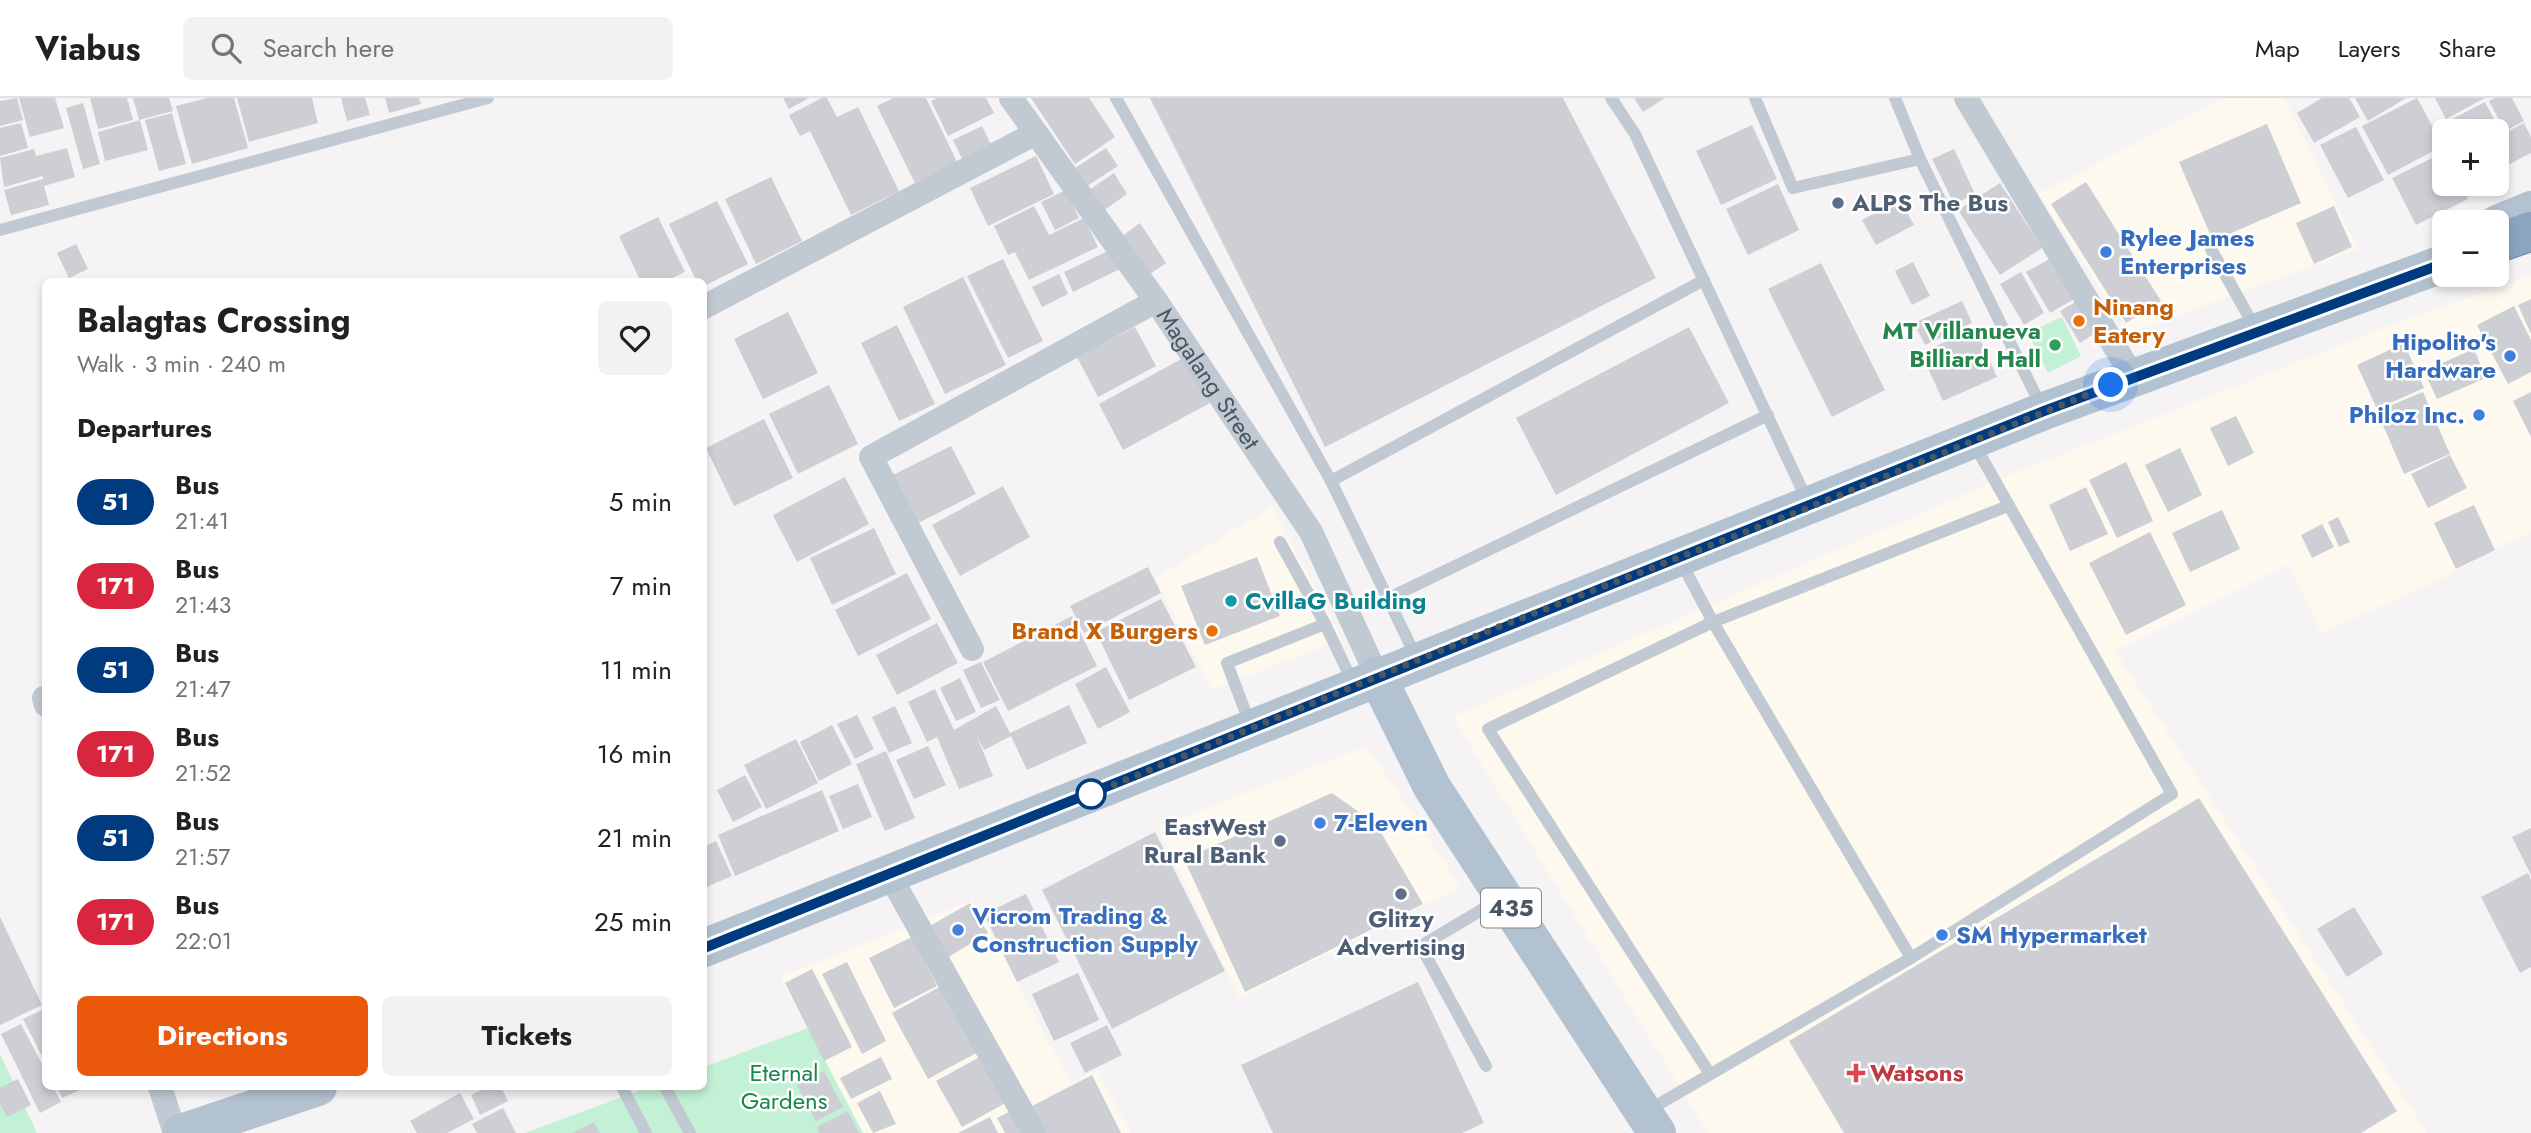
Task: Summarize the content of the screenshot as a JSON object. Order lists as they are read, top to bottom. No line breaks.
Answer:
{"streets":{"main road":["435"],"street":["Magalang Street"]},"crossings":[["Magalang Street","435"]],"parks":["Eternal Gardens"],"places":{"other":["ALPS The Bus","Rylee James Enterprises","Ninang Eatery","MT Villanueva Billiard Hall","Hipolito's Hardware","Philoz Inc.","CvillaG Building","Brand X Burgers","7-Eleven","EastWest Rural Bank","Glitzy Advertising","Vicrom Trading & Construction Supply","SM Hypermarket"],"health":["Watsons"]},"lines":["bus line 51"],"page":{"header":"Viabus","search":"Search here","nav":["Map","Layers","Share"],"map_buttons":["+","−"],"heading":[["Balagtas Crossing","Walk · 3 min · 240 m"],"Departures"],"list":[{"mark":"51","name":"Bus","note":"21:41","value":"5 min"},{"mark":"171","name":"Bus","note":"21:43","value":"7 min"},{"mark":"51","name":"Bus","note":"21:47","value":"11 min"},{"mark":"171","name":"Bus","note":"21:52","value":"16 min"},{"mark":"51","name":"Bus","note":"21:57","value":"21 min"},{"mark":"171","name":"Bus","note":"22:01","value":"25 min"}],"buttons":["Directions","Tickets"]}}
